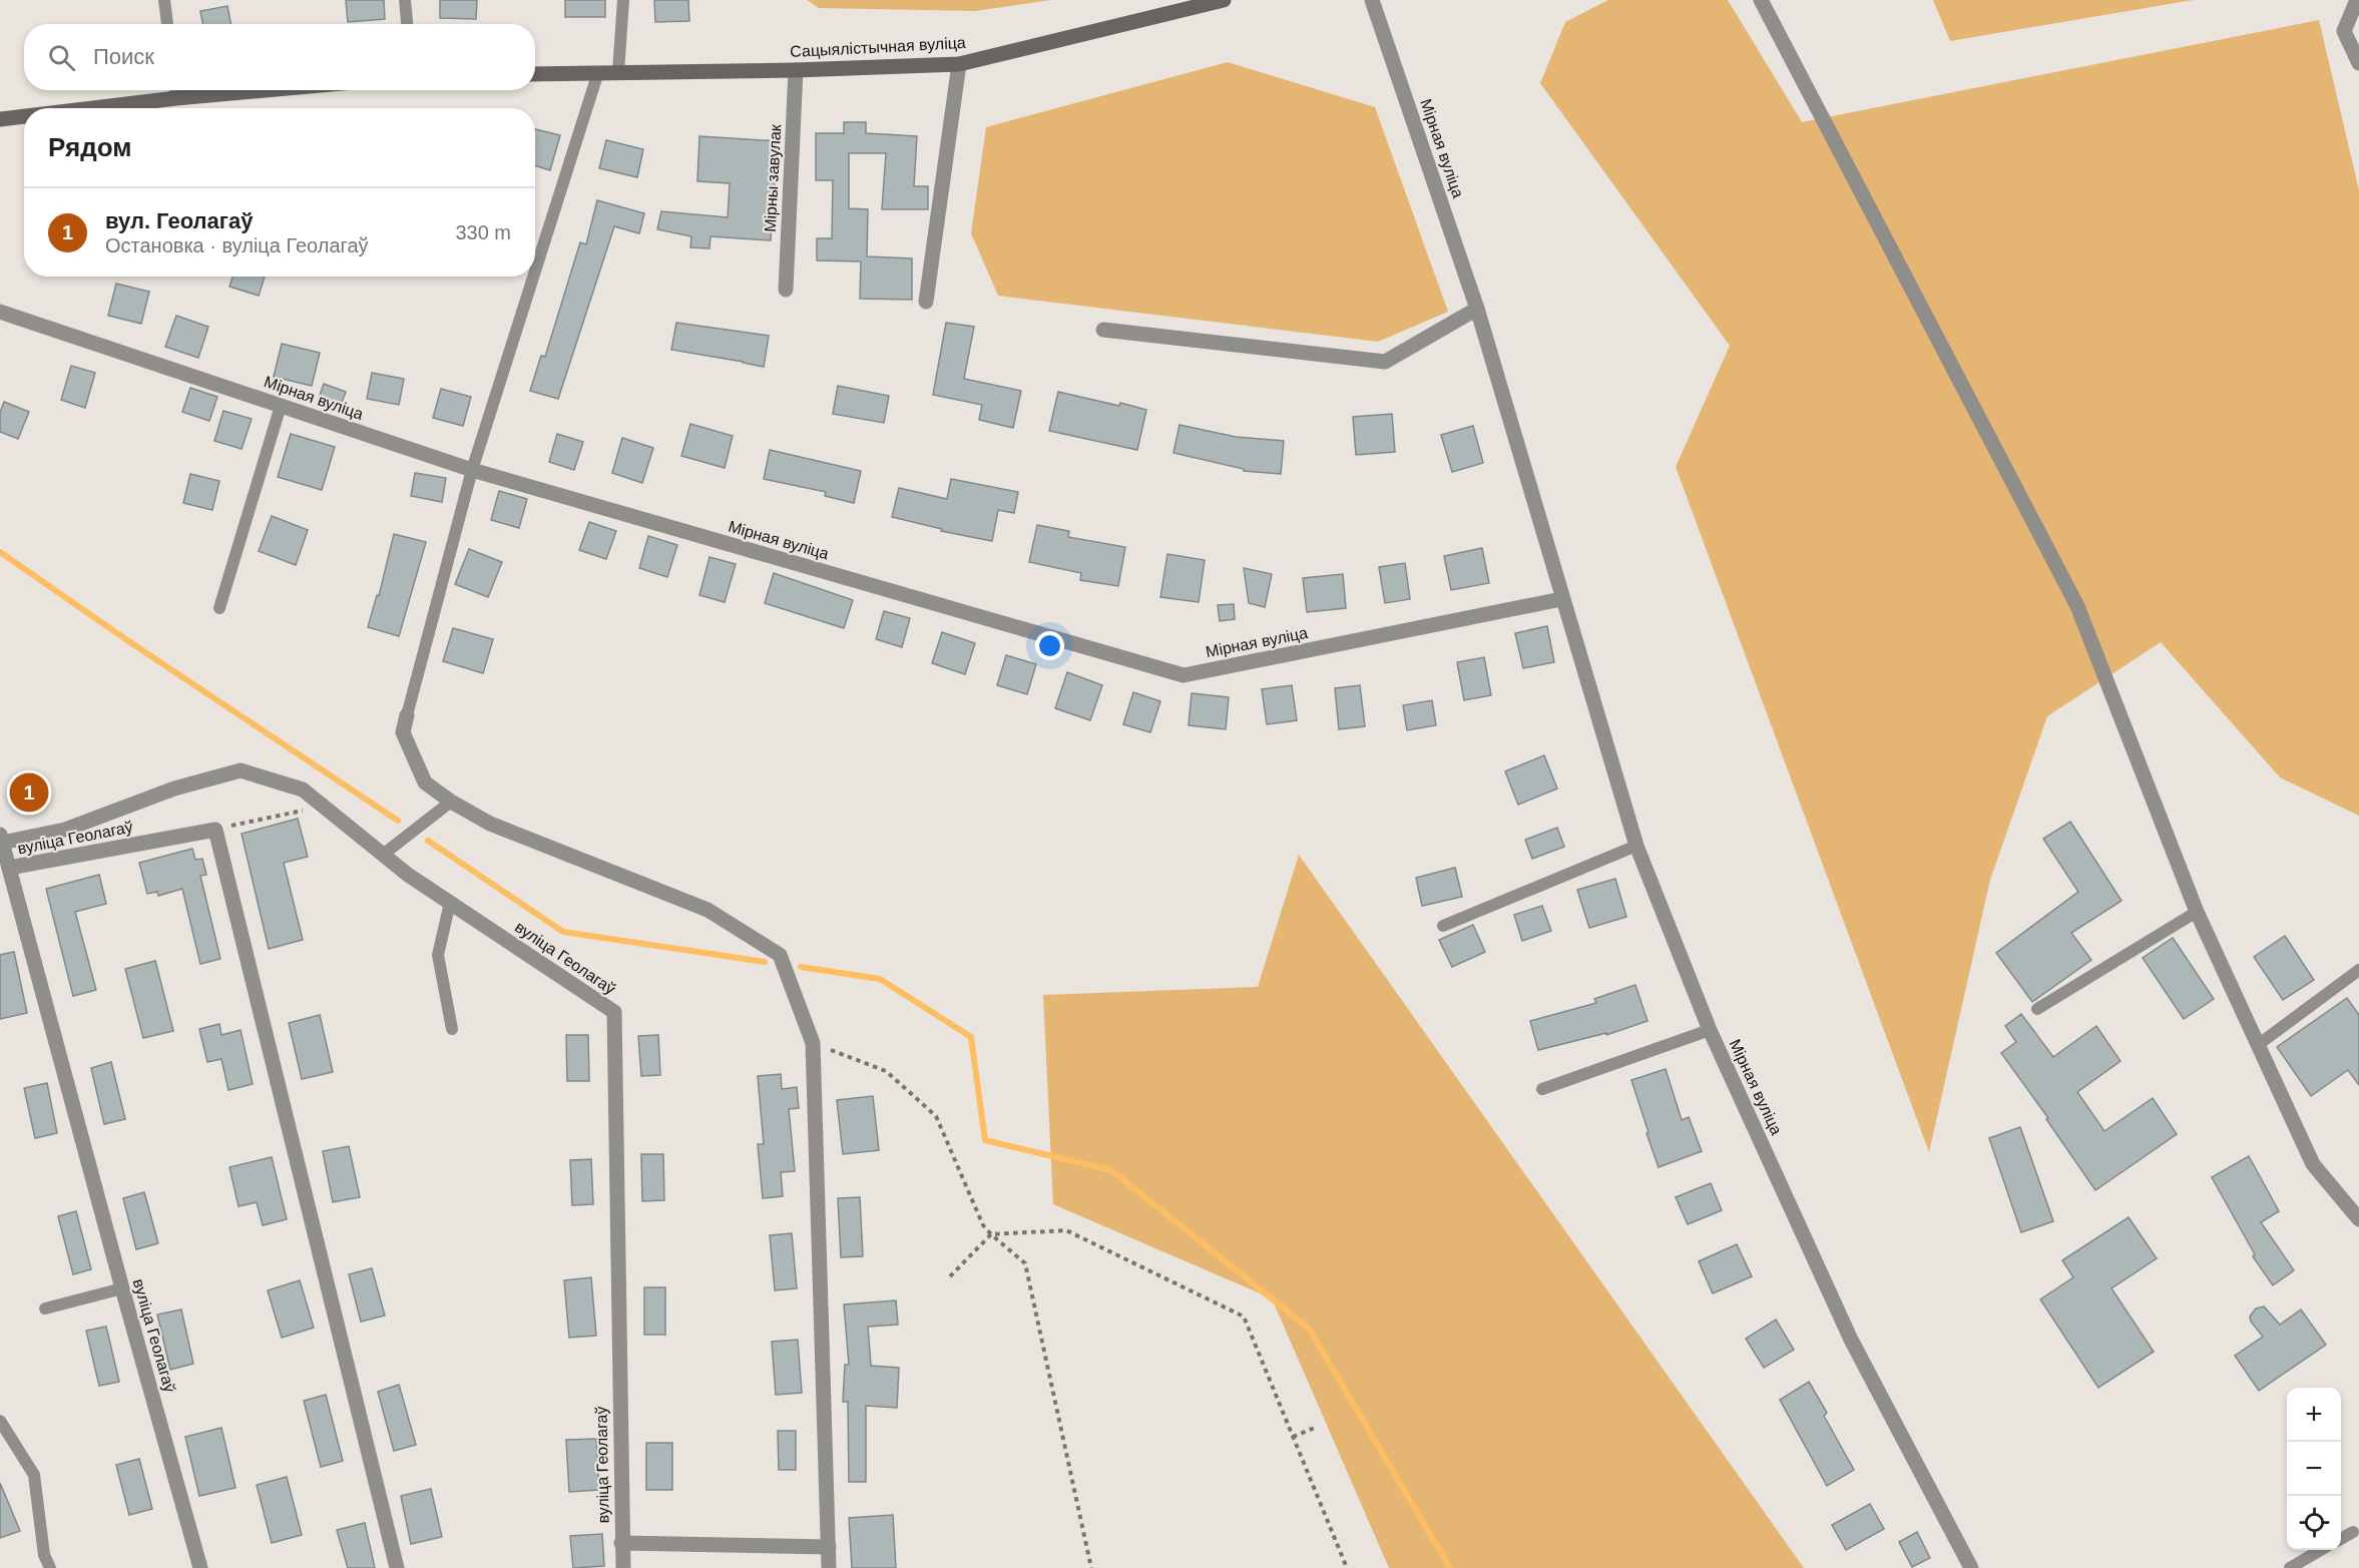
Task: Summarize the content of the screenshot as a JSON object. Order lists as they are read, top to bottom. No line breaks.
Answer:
{"streets":{"main road":["Сацыялістычная вуліца"],"street":["Мірная вуліца","Мірны завулак","вуліца Геолагаў"]},"crossings":[["Сацыялістычная вуліца","Мірны завулак"]],"page":{"search":"Поиск","heading":"Рядом","list":[{"mark":"1","name":"вул. Геолагаў","note":"Остановка · вуліца Геолагаў","value":"330 m"}],"pins":"1","map_buttons":["+","−"]}}
